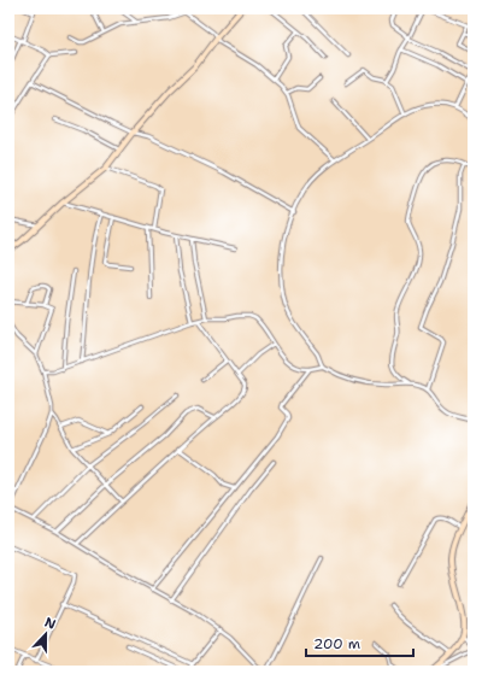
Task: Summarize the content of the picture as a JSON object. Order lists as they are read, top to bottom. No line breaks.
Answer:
{"scale_bar":"200 m","north":"top"}
